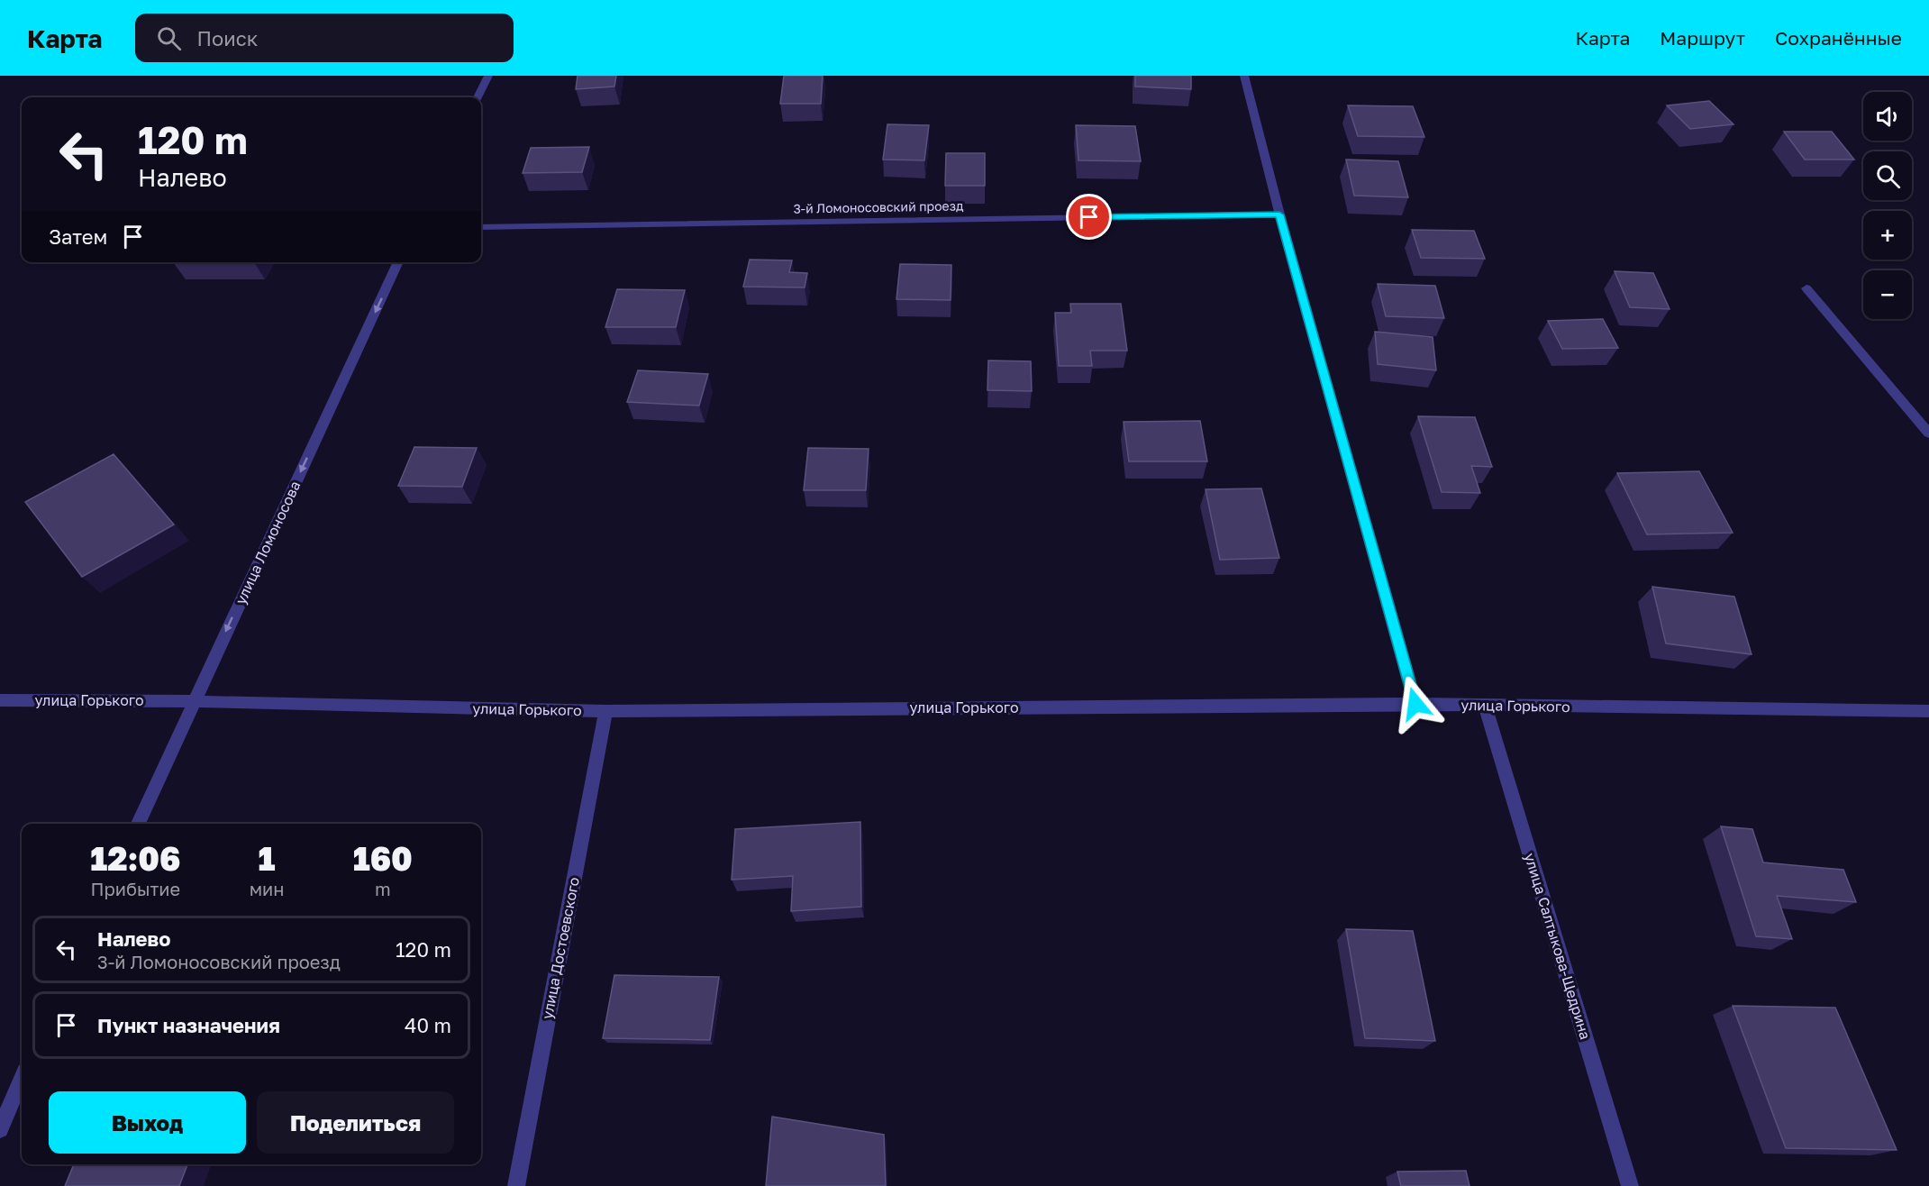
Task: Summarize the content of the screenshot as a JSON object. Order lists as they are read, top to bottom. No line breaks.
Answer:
{"streets":{"street":["3-й Ломоносовский проезд","улица Ломоносова","улица Горького","улица Салтыкова-Щедрина","улица Достоевского"]},"crossings":[["улица Ломоносова","улица Горького"],["улица Горького","улица Салтыкова-Щедрина"],["улица Горького","улица Достоевского"]],"one_way":["улица Ломоносова"],"page":{"header":"Карта","search":"Поиск","nav":["Карта","Маршрут","Сохранённые"],"map_buttons":["+","−"],"turn":["120 m","Налево"],"then":"Затем","eta":["12:06","Прибытие","1","мин","160","m"],"list":[{"name":"Налево","note":"3-й Ломоносовский проезд","value":"120 m"},{"name":"Пункт назначения","value":"40 m"}],"buttons":["Выход","Поделиться"]}}
